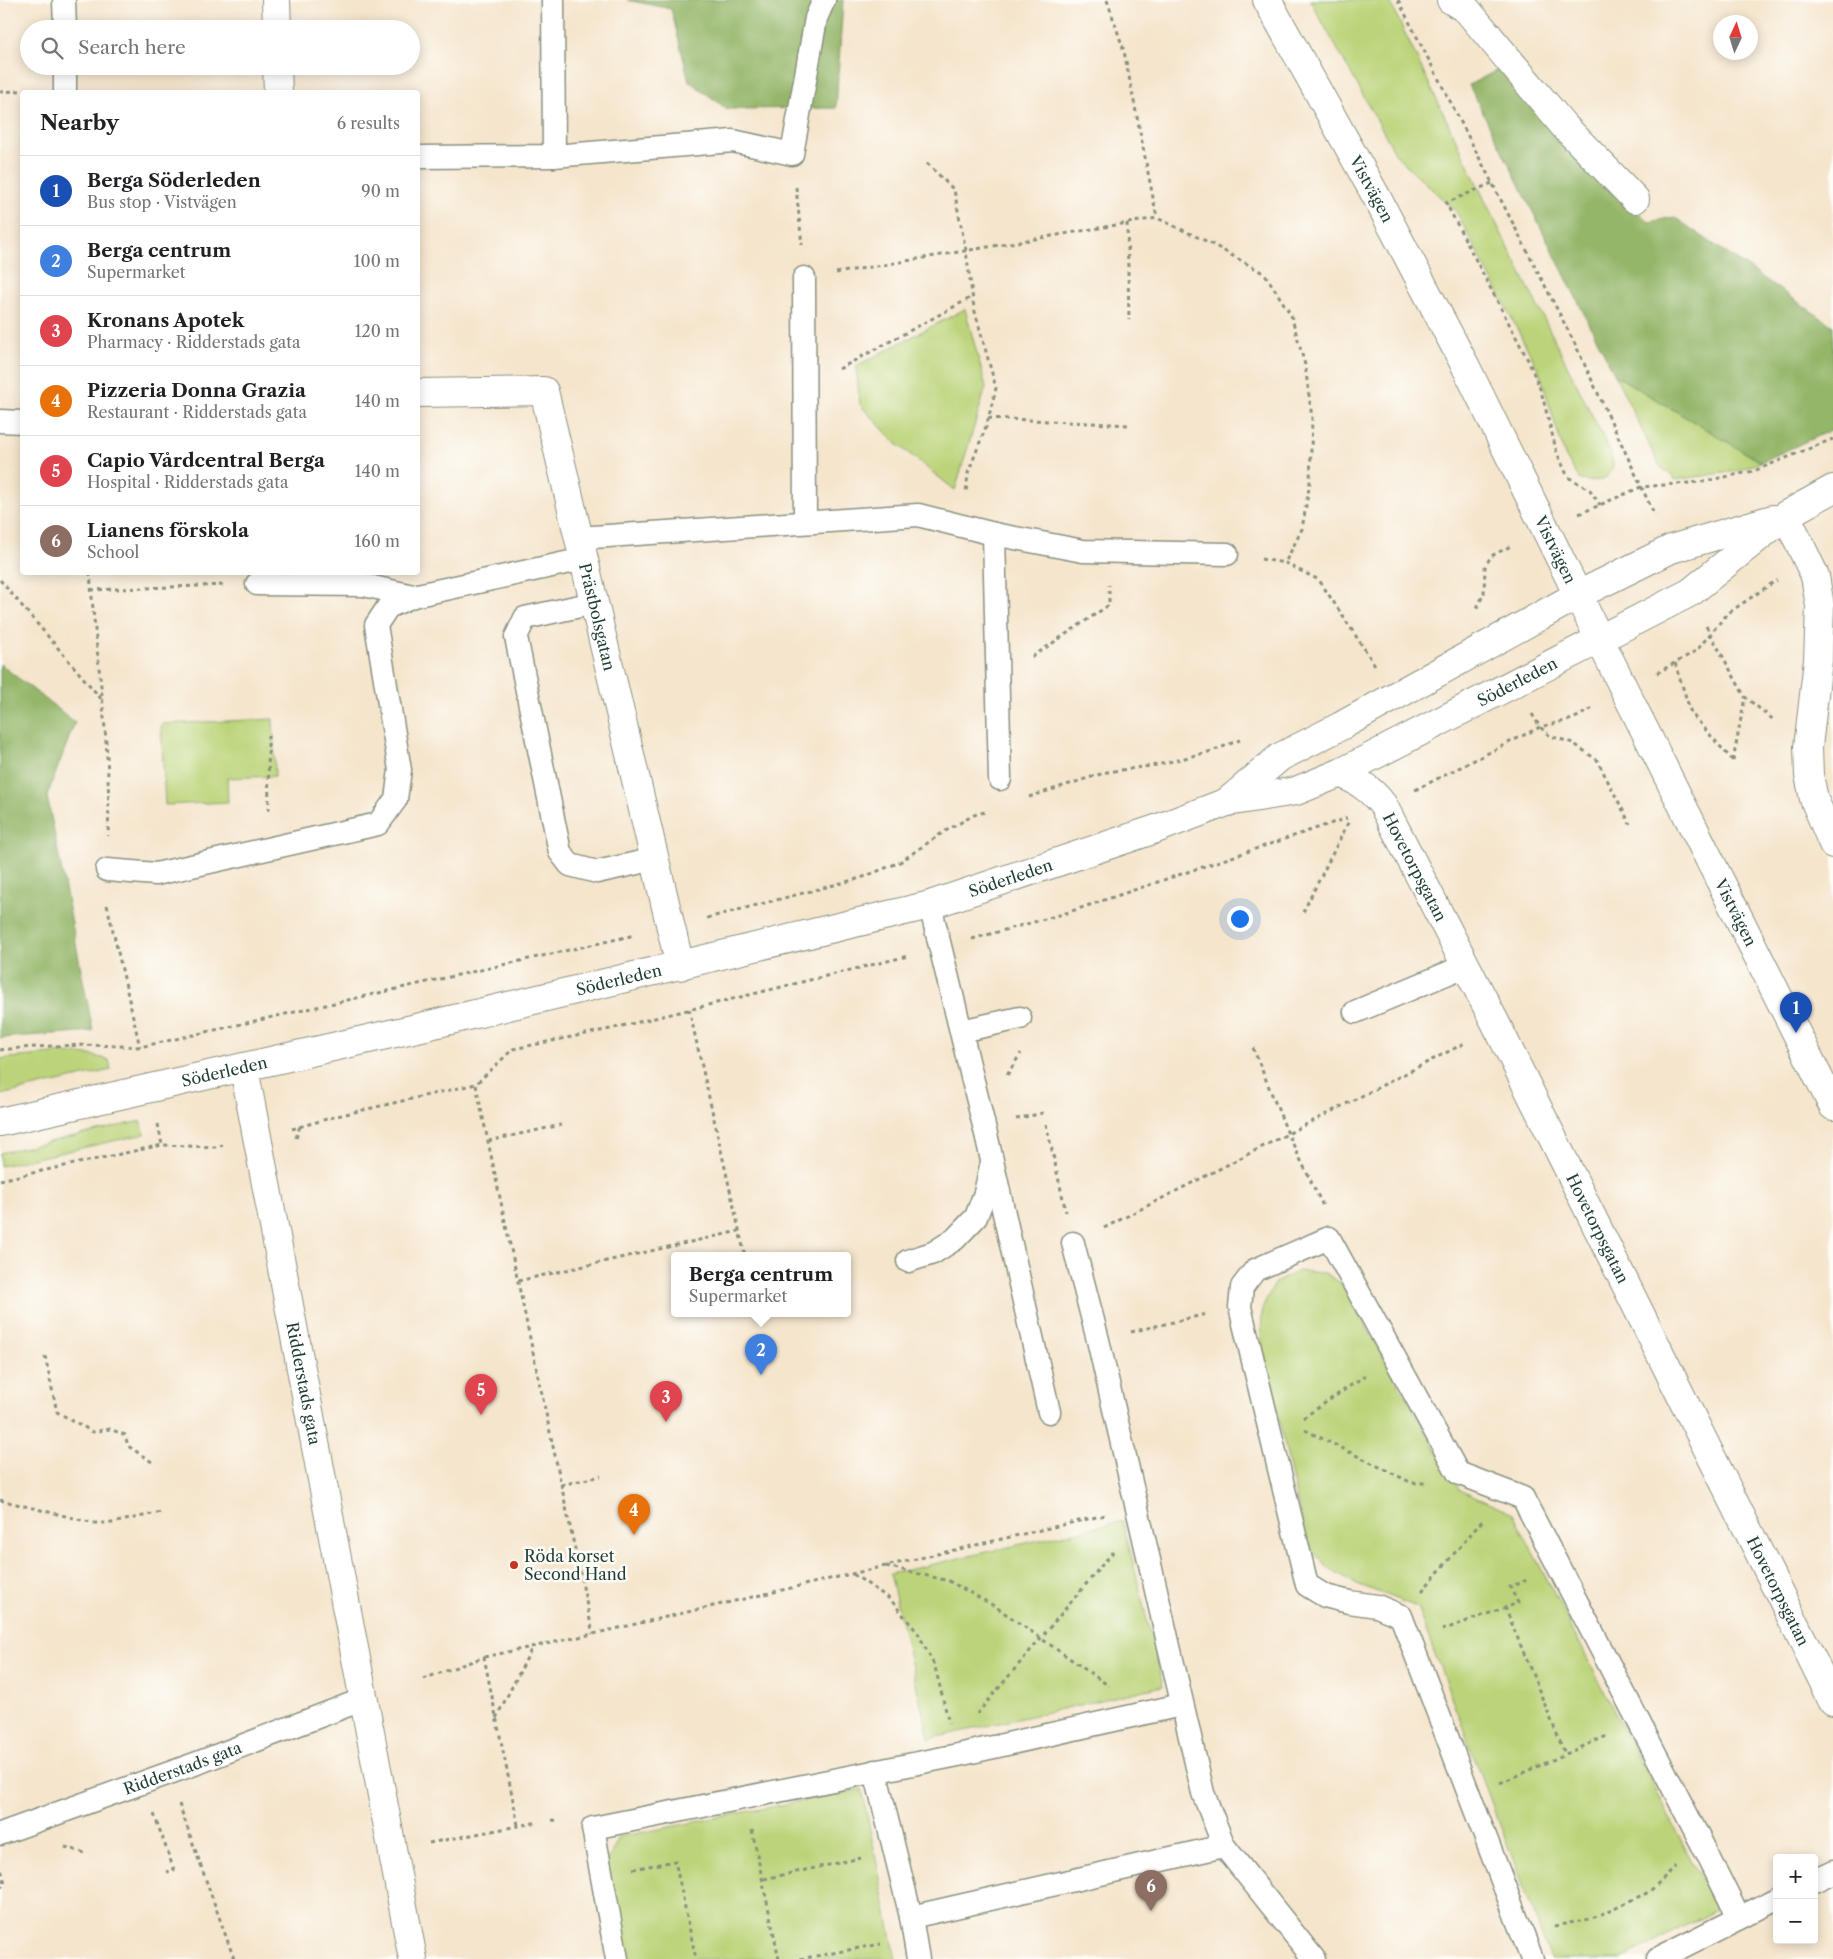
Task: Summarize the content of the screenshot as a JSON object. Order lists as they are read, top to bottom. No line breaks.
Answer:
{"streets":{"main road":["Vistvägen","Prästbolsgatan","Söderleden","Hovetorpsgatan","Ridderstads gata"]},"crossings":[["Vistvägen","Söderleden"],["Prästbolsgatan","Söderleden"],["Söderleden","Hovetorpsgatan"],["Söderleden","Ridderstads gata"]],"places":["Röda korset Second Hand"],"north":"top","page":{"search":"Search here","heading":["Nearby","6 results"],"list":[{"mark":"1","name":"Berga Söderleden","note":"Bus stop · Vistvägen","value":"90 m"},{"mark":"2","name":"Berga centrum","note":"Supermarket","value":"100 m"},{"mark":"3","name":"Kronans Apotek","note":"Pharmacy · Ridderstads gata","value":"120 m"},{"mark":"4","name":"Pizzeria Donna Grazia","note":"Restaurant · Ridderstads gata","value":"140 m"},{"mark":"5","name":"Capio Vårdcentral Berga","note":"Hospital · Ridderstads gata","value":"140 m"},{"mark":"6","name":"Lianens förskola","note":"School","value":"160 m"}],"pins":["1","2","5","3","4","6"],"popup":["Berga centrum","Supermarket"],"map_buttons":["+","−"]}}
